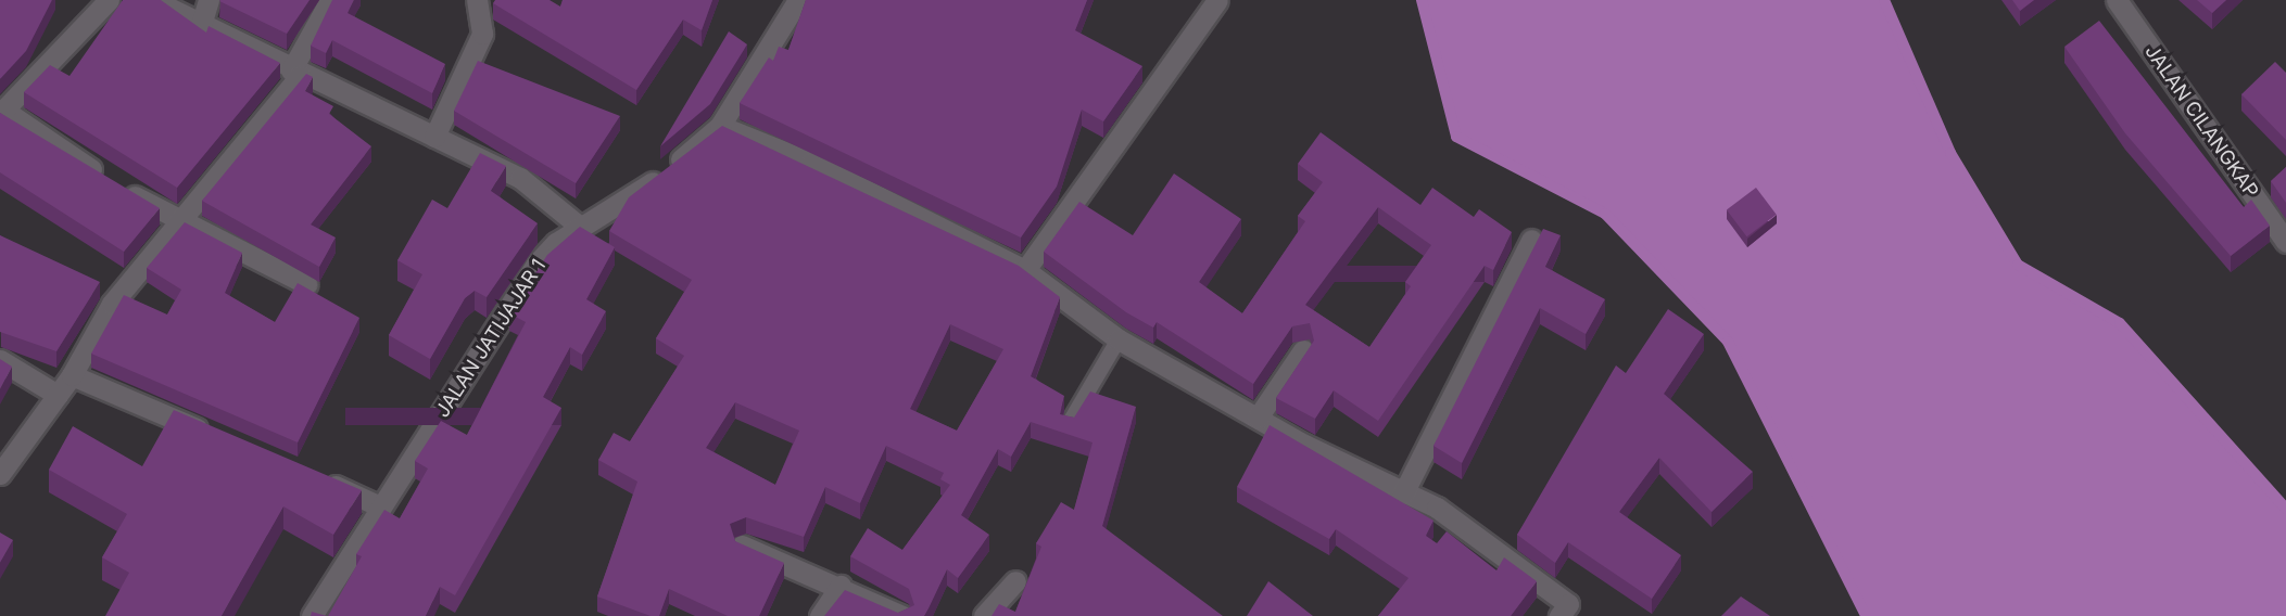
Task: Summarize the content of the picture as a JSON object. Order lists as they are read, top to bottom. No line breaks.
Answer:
{"streets":{"street":["JALAN CILANGKAP","JALAN JATIJAJAR 1"]}}
